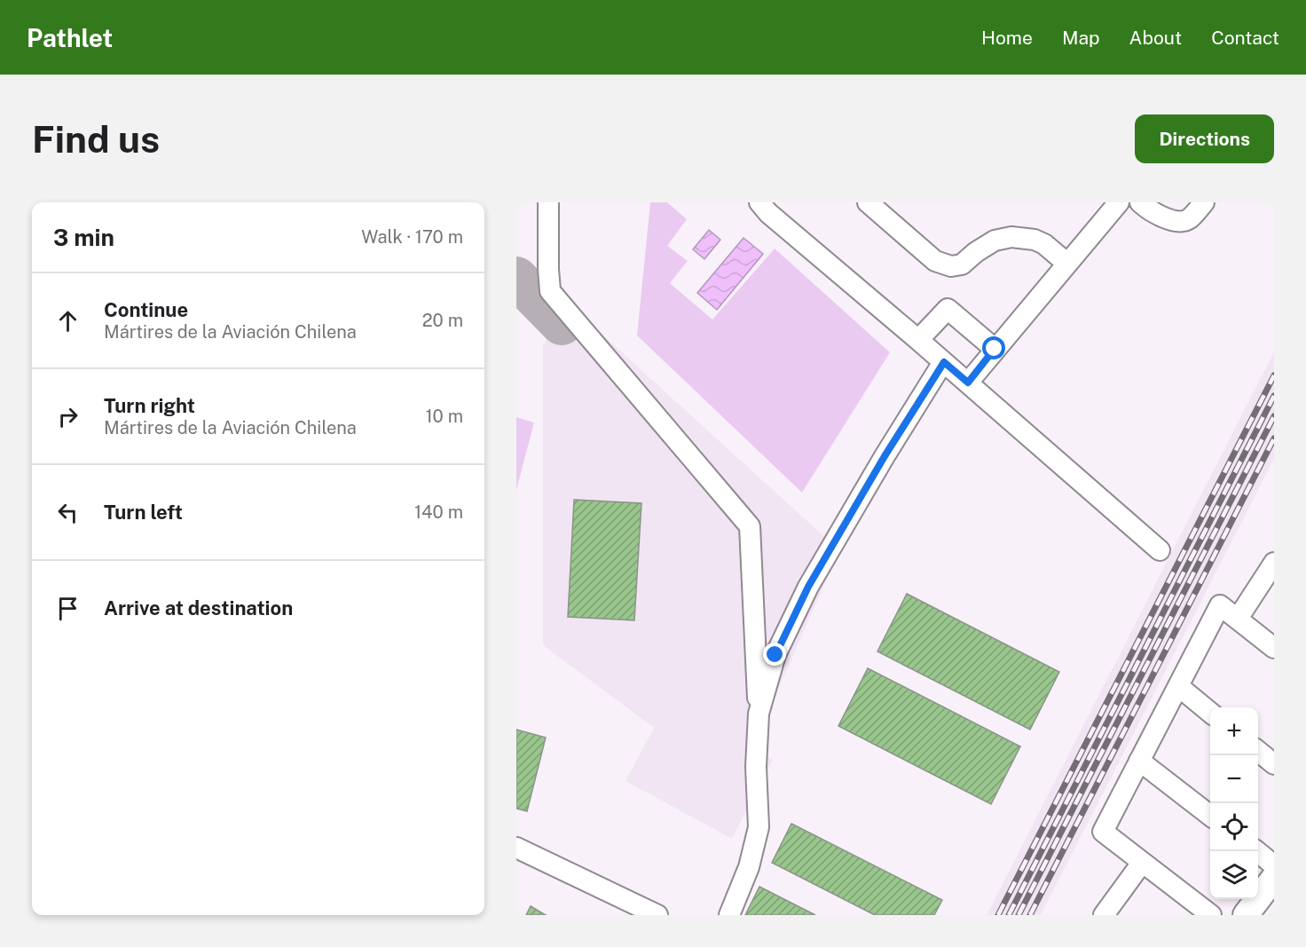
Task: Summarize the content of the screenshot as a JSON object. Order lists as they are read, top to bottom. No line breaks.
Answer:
{"page":{"header":"Pathlet","nav":["Home","Map","About","Contact"],"buttons":"Directions","title":"Find us","heading":["3 min","Walk · 170 m"],"list":[["Continue","Mártires de la Aviación Chilena","20 m"],["Turn right","Mártires de la Aviación Chilena","10 m"],["Turn left","140 m"],"Arrive at destination"],"map_buttons":["+","−"]}}
